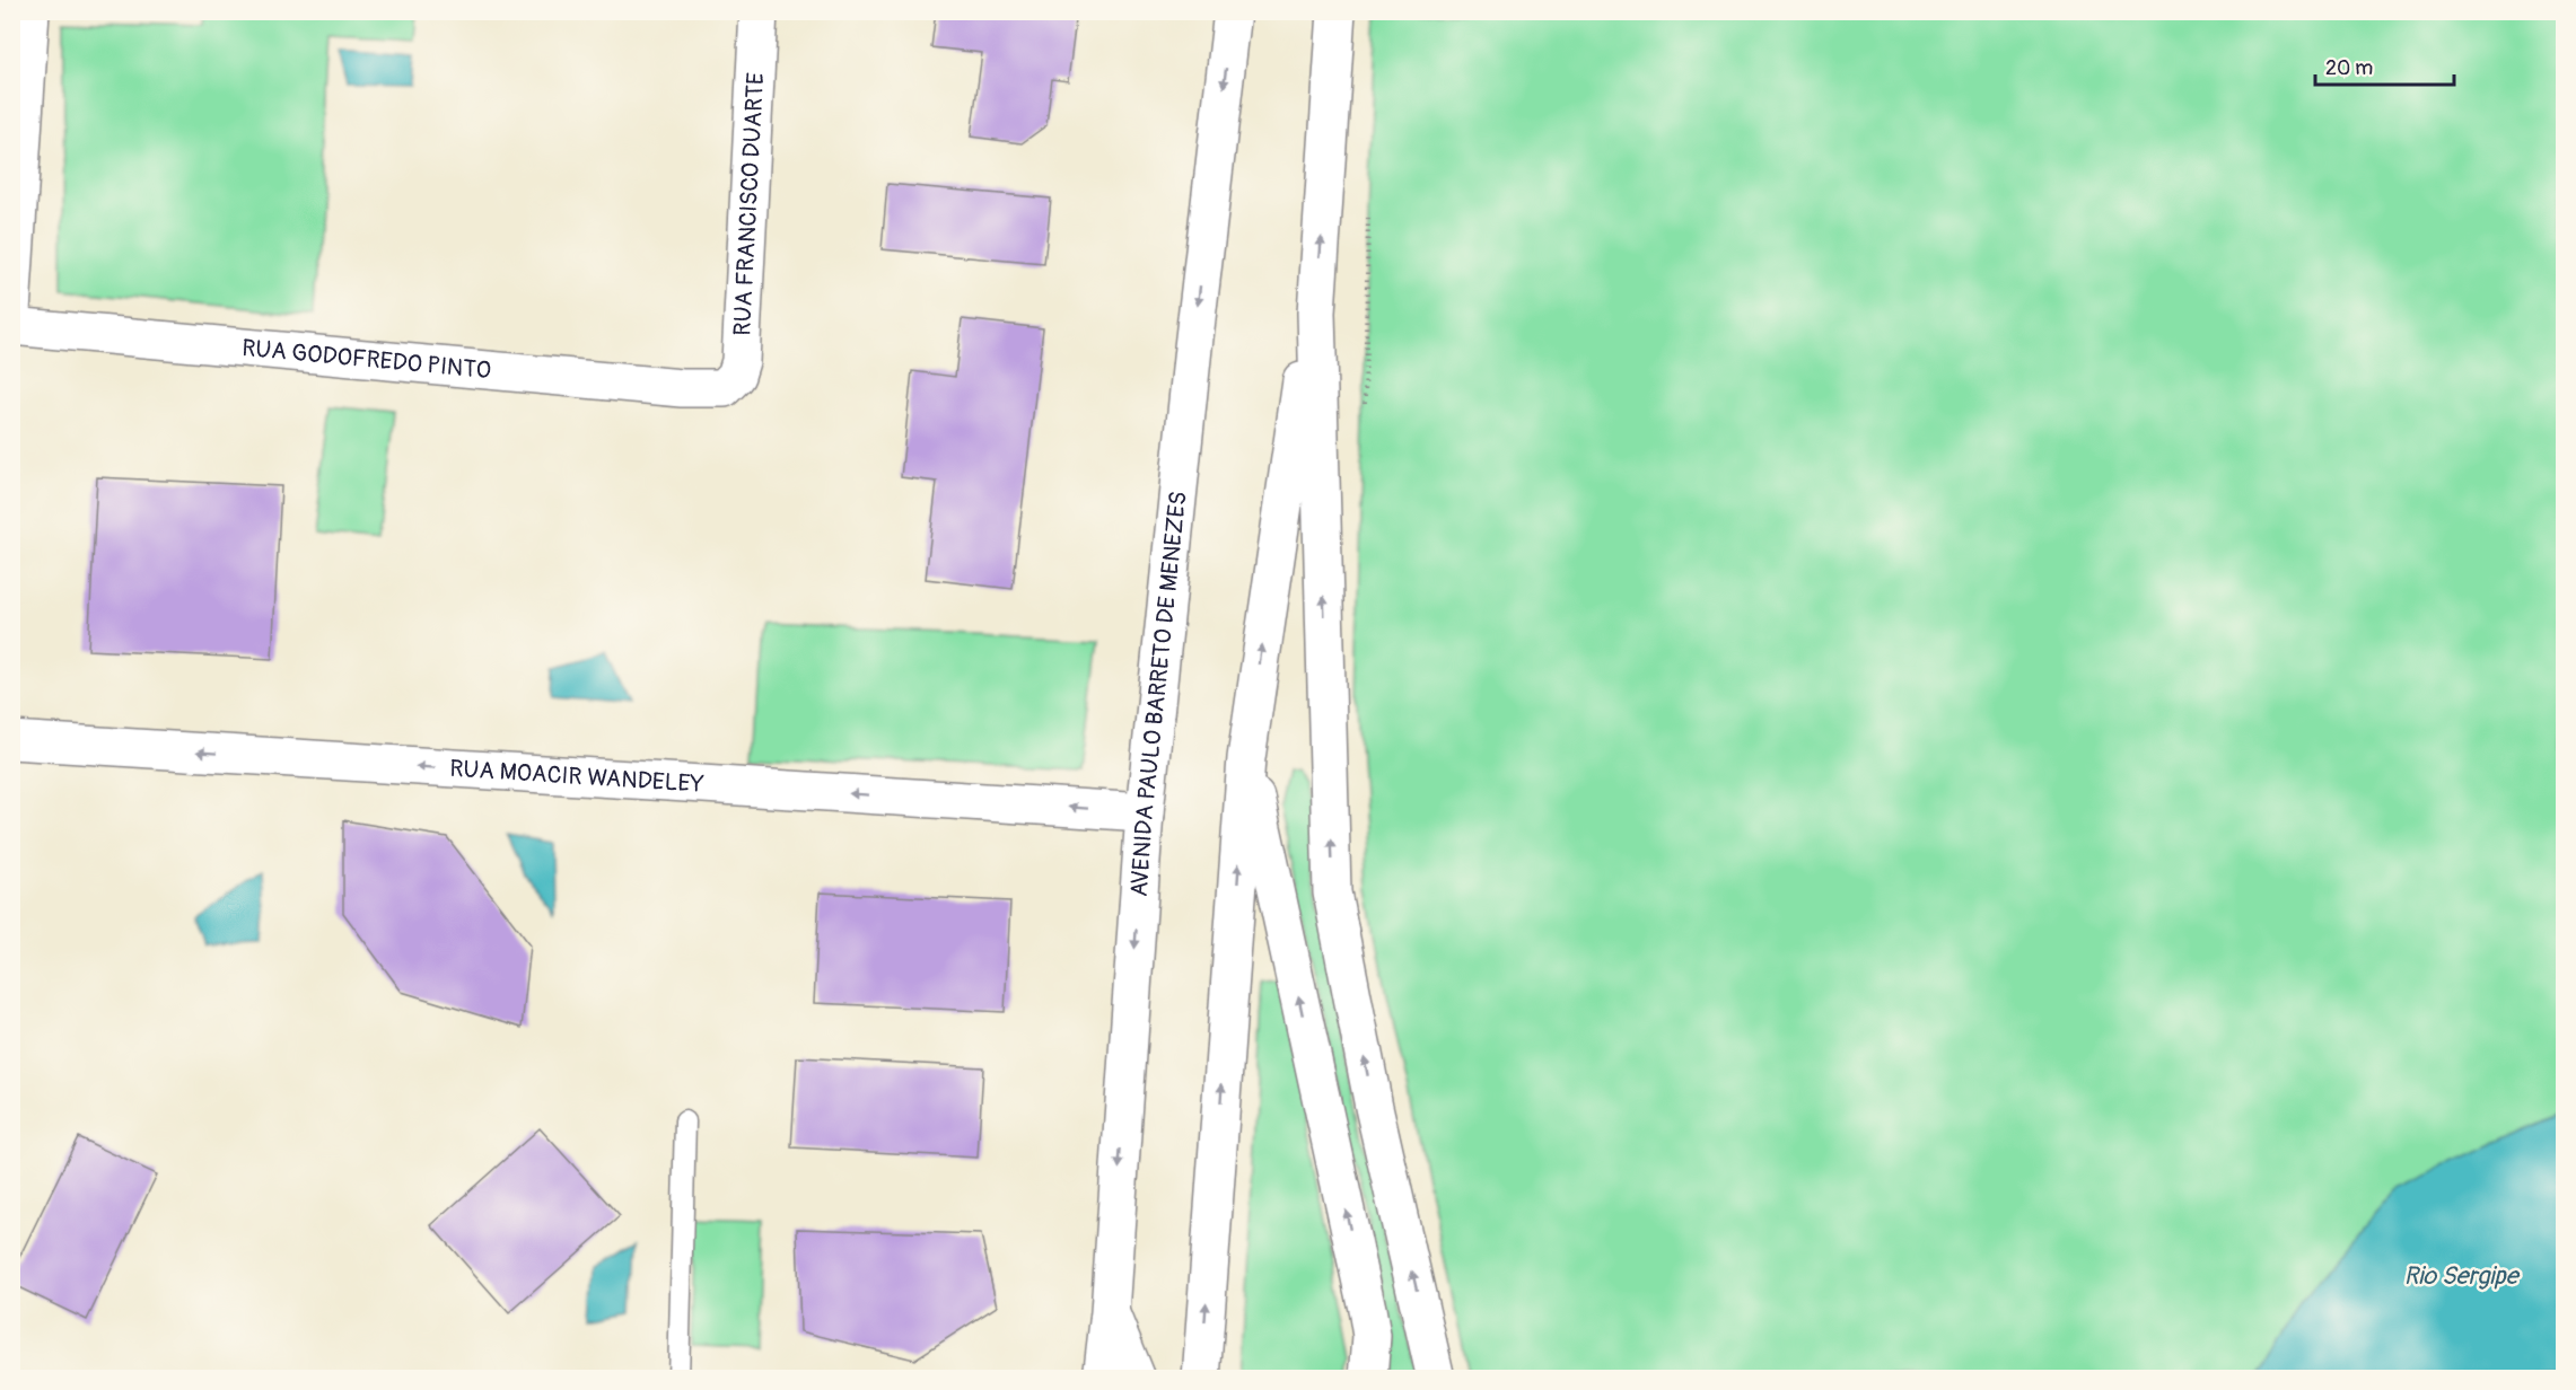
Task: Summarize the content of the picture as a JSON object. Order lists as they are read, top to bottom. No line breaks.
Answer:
{"streets":{"main road":["RUA FRANCISCO DUARTE","RUA GODOFREDO PINTO","AVENIDA PAULO BARRETO DE MENEZES","RUA MOACIR WANDELEY"]},"crossings":[["RUA FRANCISCO DUARTE","RUA GODOFREDO PINTO"],["AVENIDA PAULO BARRETO DE MENEZES","RUA MOACIR WANDELEY"]],"one_way":["RUA MOACIR WANDELEY"],"water":["Rio Sergipe"],"scale_bar":"20 m"}
